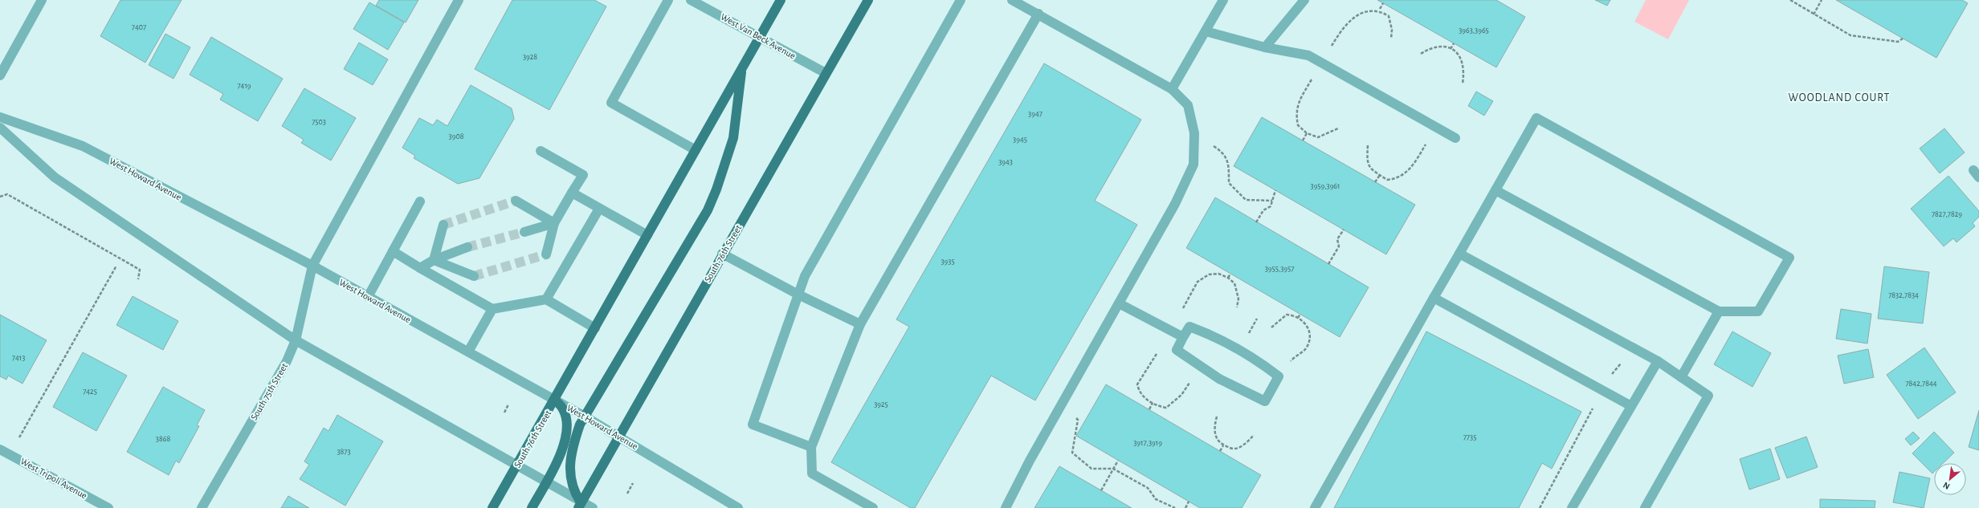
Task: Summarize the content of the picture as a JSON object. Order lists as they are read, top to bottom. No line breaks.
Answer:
{"streets":{"main road":["South 76th Street"],"street":["West Van Beck Avenue","West Howard Avenue","South 75th Street","West Tripoli Avenue"]},"crossings":[["West Van Beck Avenue","South 76th Street"],["West Howard Avenue","South 76th Street"],["West Howard Avenue","South 75th Street"]],"districts":["WOODLAND COURT"],"house_numbers":["7407","3963,3965","3928","7419","3947","7503","3908","3945","3943","3959,3961","7827,7829","3935","3955,3957","7832,7834","7413","7842,7844","7425","3925","7735","3868","3917,3919","3873"],"north":"bottom left"}
